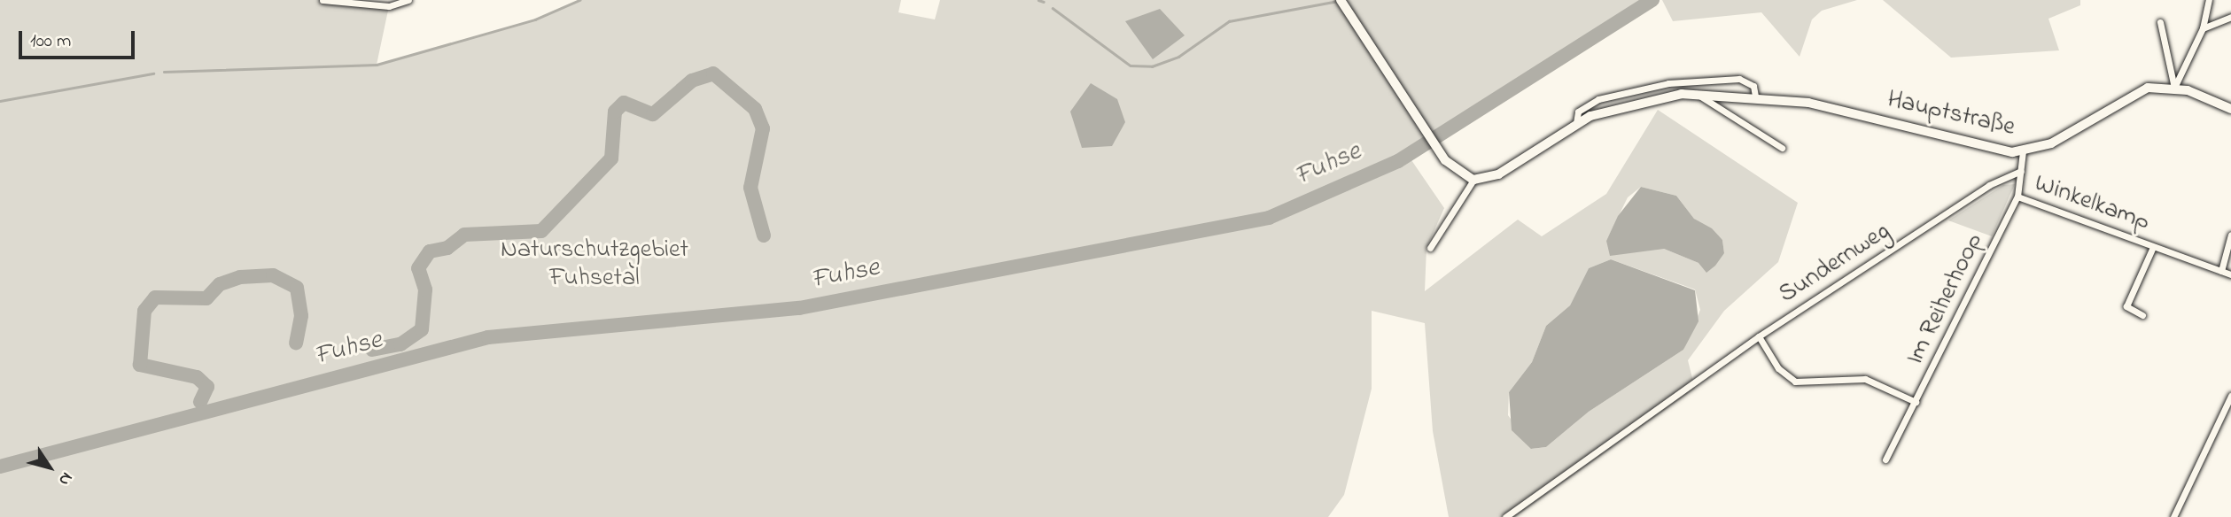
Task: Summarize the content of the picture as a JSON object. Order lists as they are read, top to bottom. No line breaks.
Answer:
{"streets":{"street":["Hauptstraße","Winkelkamp","Sundernweg","Im Reiherhoop"]},"crossings":[["Hauptstraße","Im Reiherhoop"],["Winkelkamp","Im Reiherhoop"],["Sundernweg","Im Reiherhoop"]],"water":["Fuhse"],"parks":["Naturschutzgebiet Fuhsetal"],"scale_bar":"100 m","north":"bottom right"}
